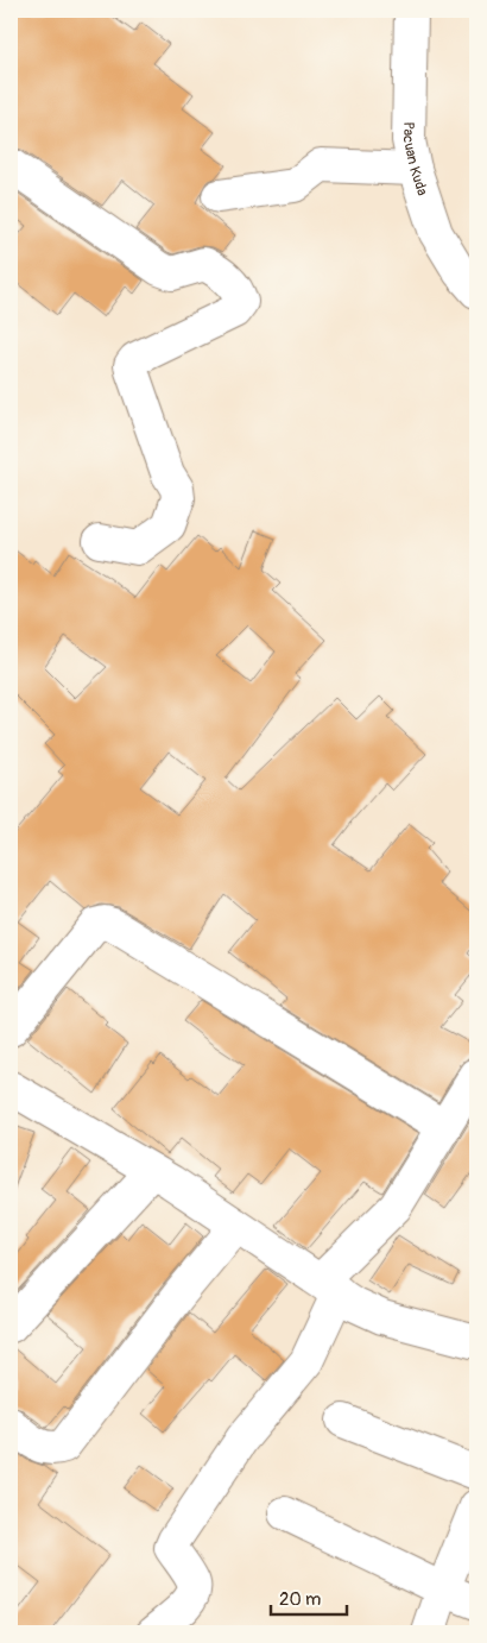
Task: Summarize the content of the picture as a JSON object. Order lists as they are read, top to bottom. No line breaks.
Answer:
{"streets":{"street":["Pacuan Kuda"]},"scale_bar":"20 m"}
